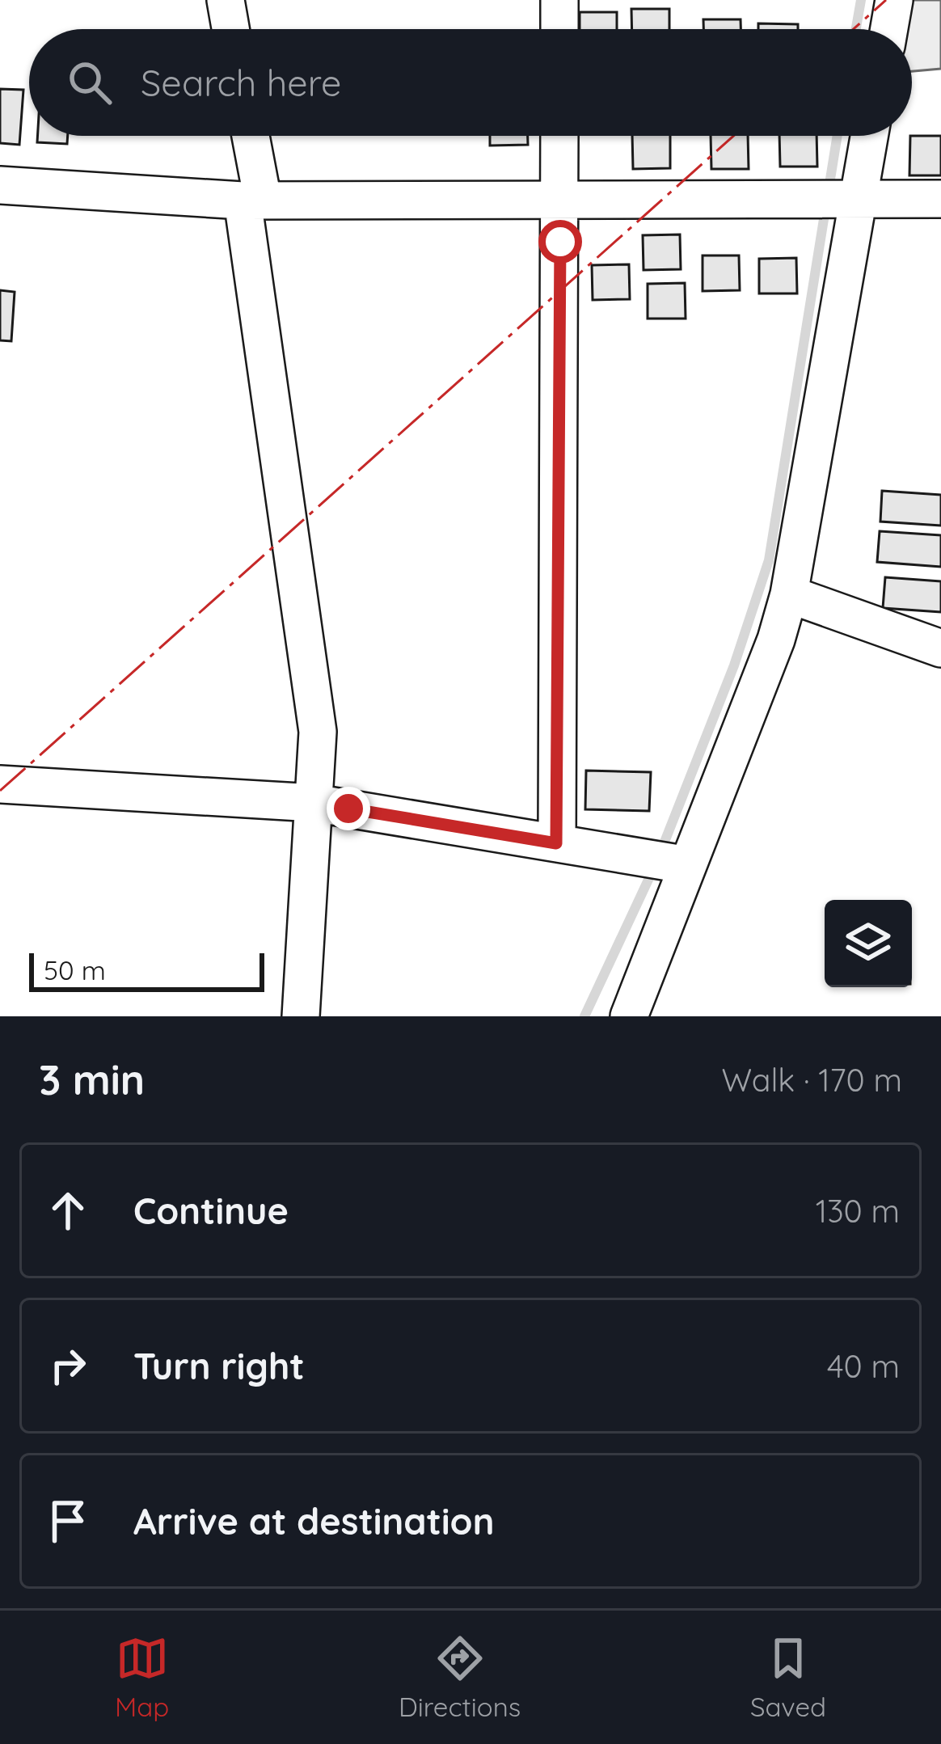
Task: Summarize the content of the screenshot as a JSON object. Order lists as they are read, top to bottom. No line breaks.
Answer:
{"scale_bar":"50 m","page":{"search":"Search here","scale":"50 m","heading":["3 min","Walk · 170 m"],"list":[["Continue","130 m"],["Turn right","40 m"],"Arrive at destination"],"nav":["Map","Directions","Saved"]}}
